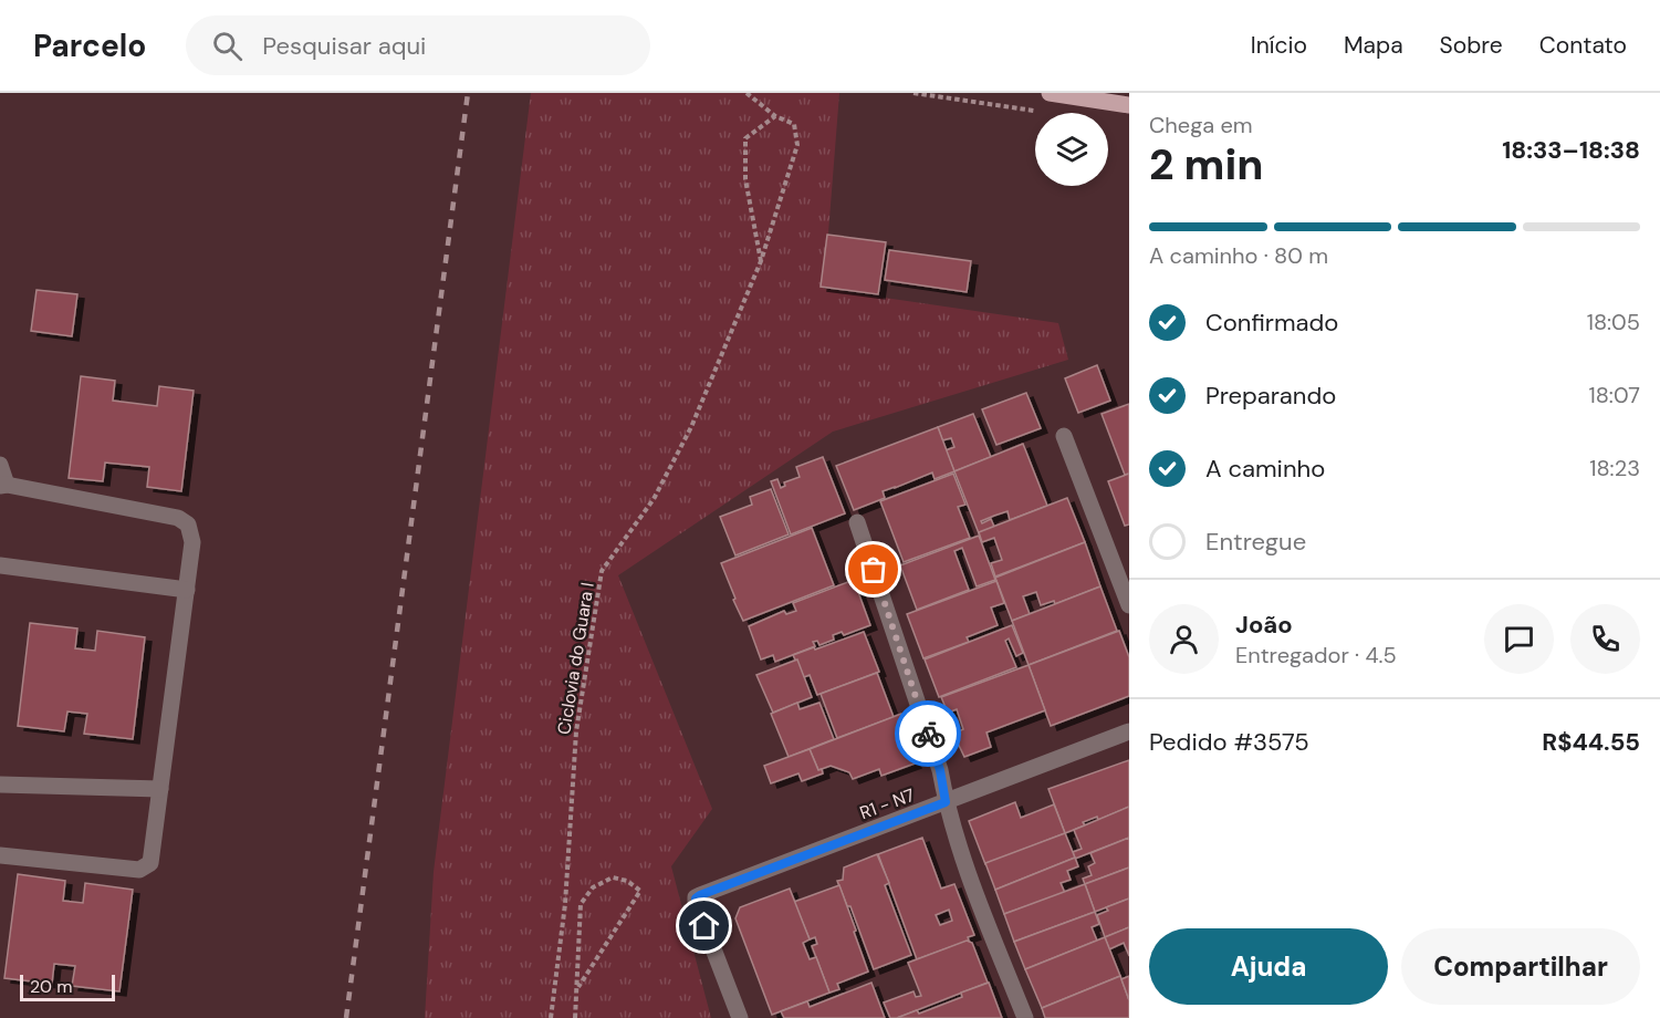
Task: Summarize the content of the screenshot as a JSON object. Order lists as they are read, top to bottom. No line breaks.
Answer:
{"streets":{"street":["R1 - N7"],"path":["Ciclovia do Guara I"]},"scale_bar":"20 m","page":{"header":"Parcelo","search":"Pesquisar aqui","nav":["Início","Mapa","Sobre","Contato"],"heading":["2 min","Chega em","18:33–18:38"],"panel":["João","Entregador · 4.5","Pedido #3575","R$44.55"],"bar":"A caminho · 80 m","list":[["Confirmado","18:05"],["Preparando","18:07"],["A caminho","18:23"],"Entregue"],"buttons":["Ajuda","Compartilhar"],"scale":"20 m"}}
